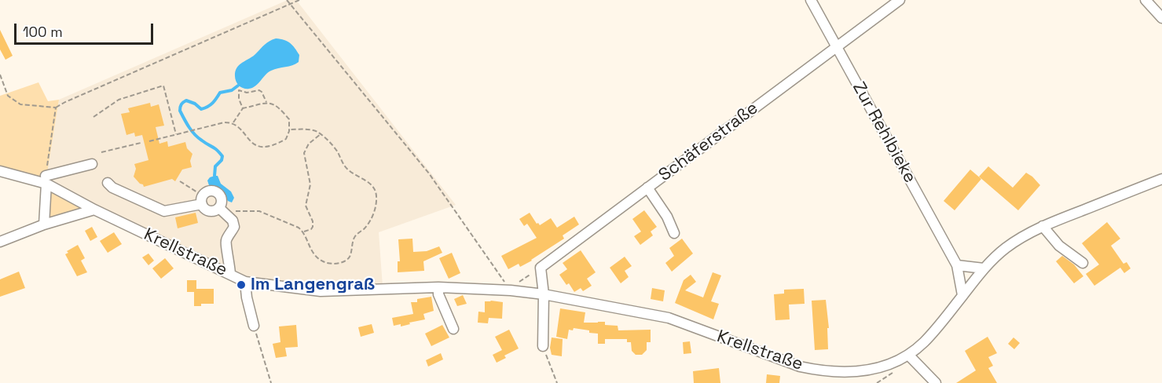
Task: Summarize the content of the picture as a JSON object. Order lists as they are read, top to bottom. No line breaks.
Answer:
{"streets":{"street":["Zur Rehlbieke","Schäferstraße","Krellstraße"]},"crossings":[["Zur Rehlbieke","Schäferstraße"],["Zur Rehlbieke","Krellstraße"]],"places":["Im Langengraß"],"scale_bar":"100 m"}
